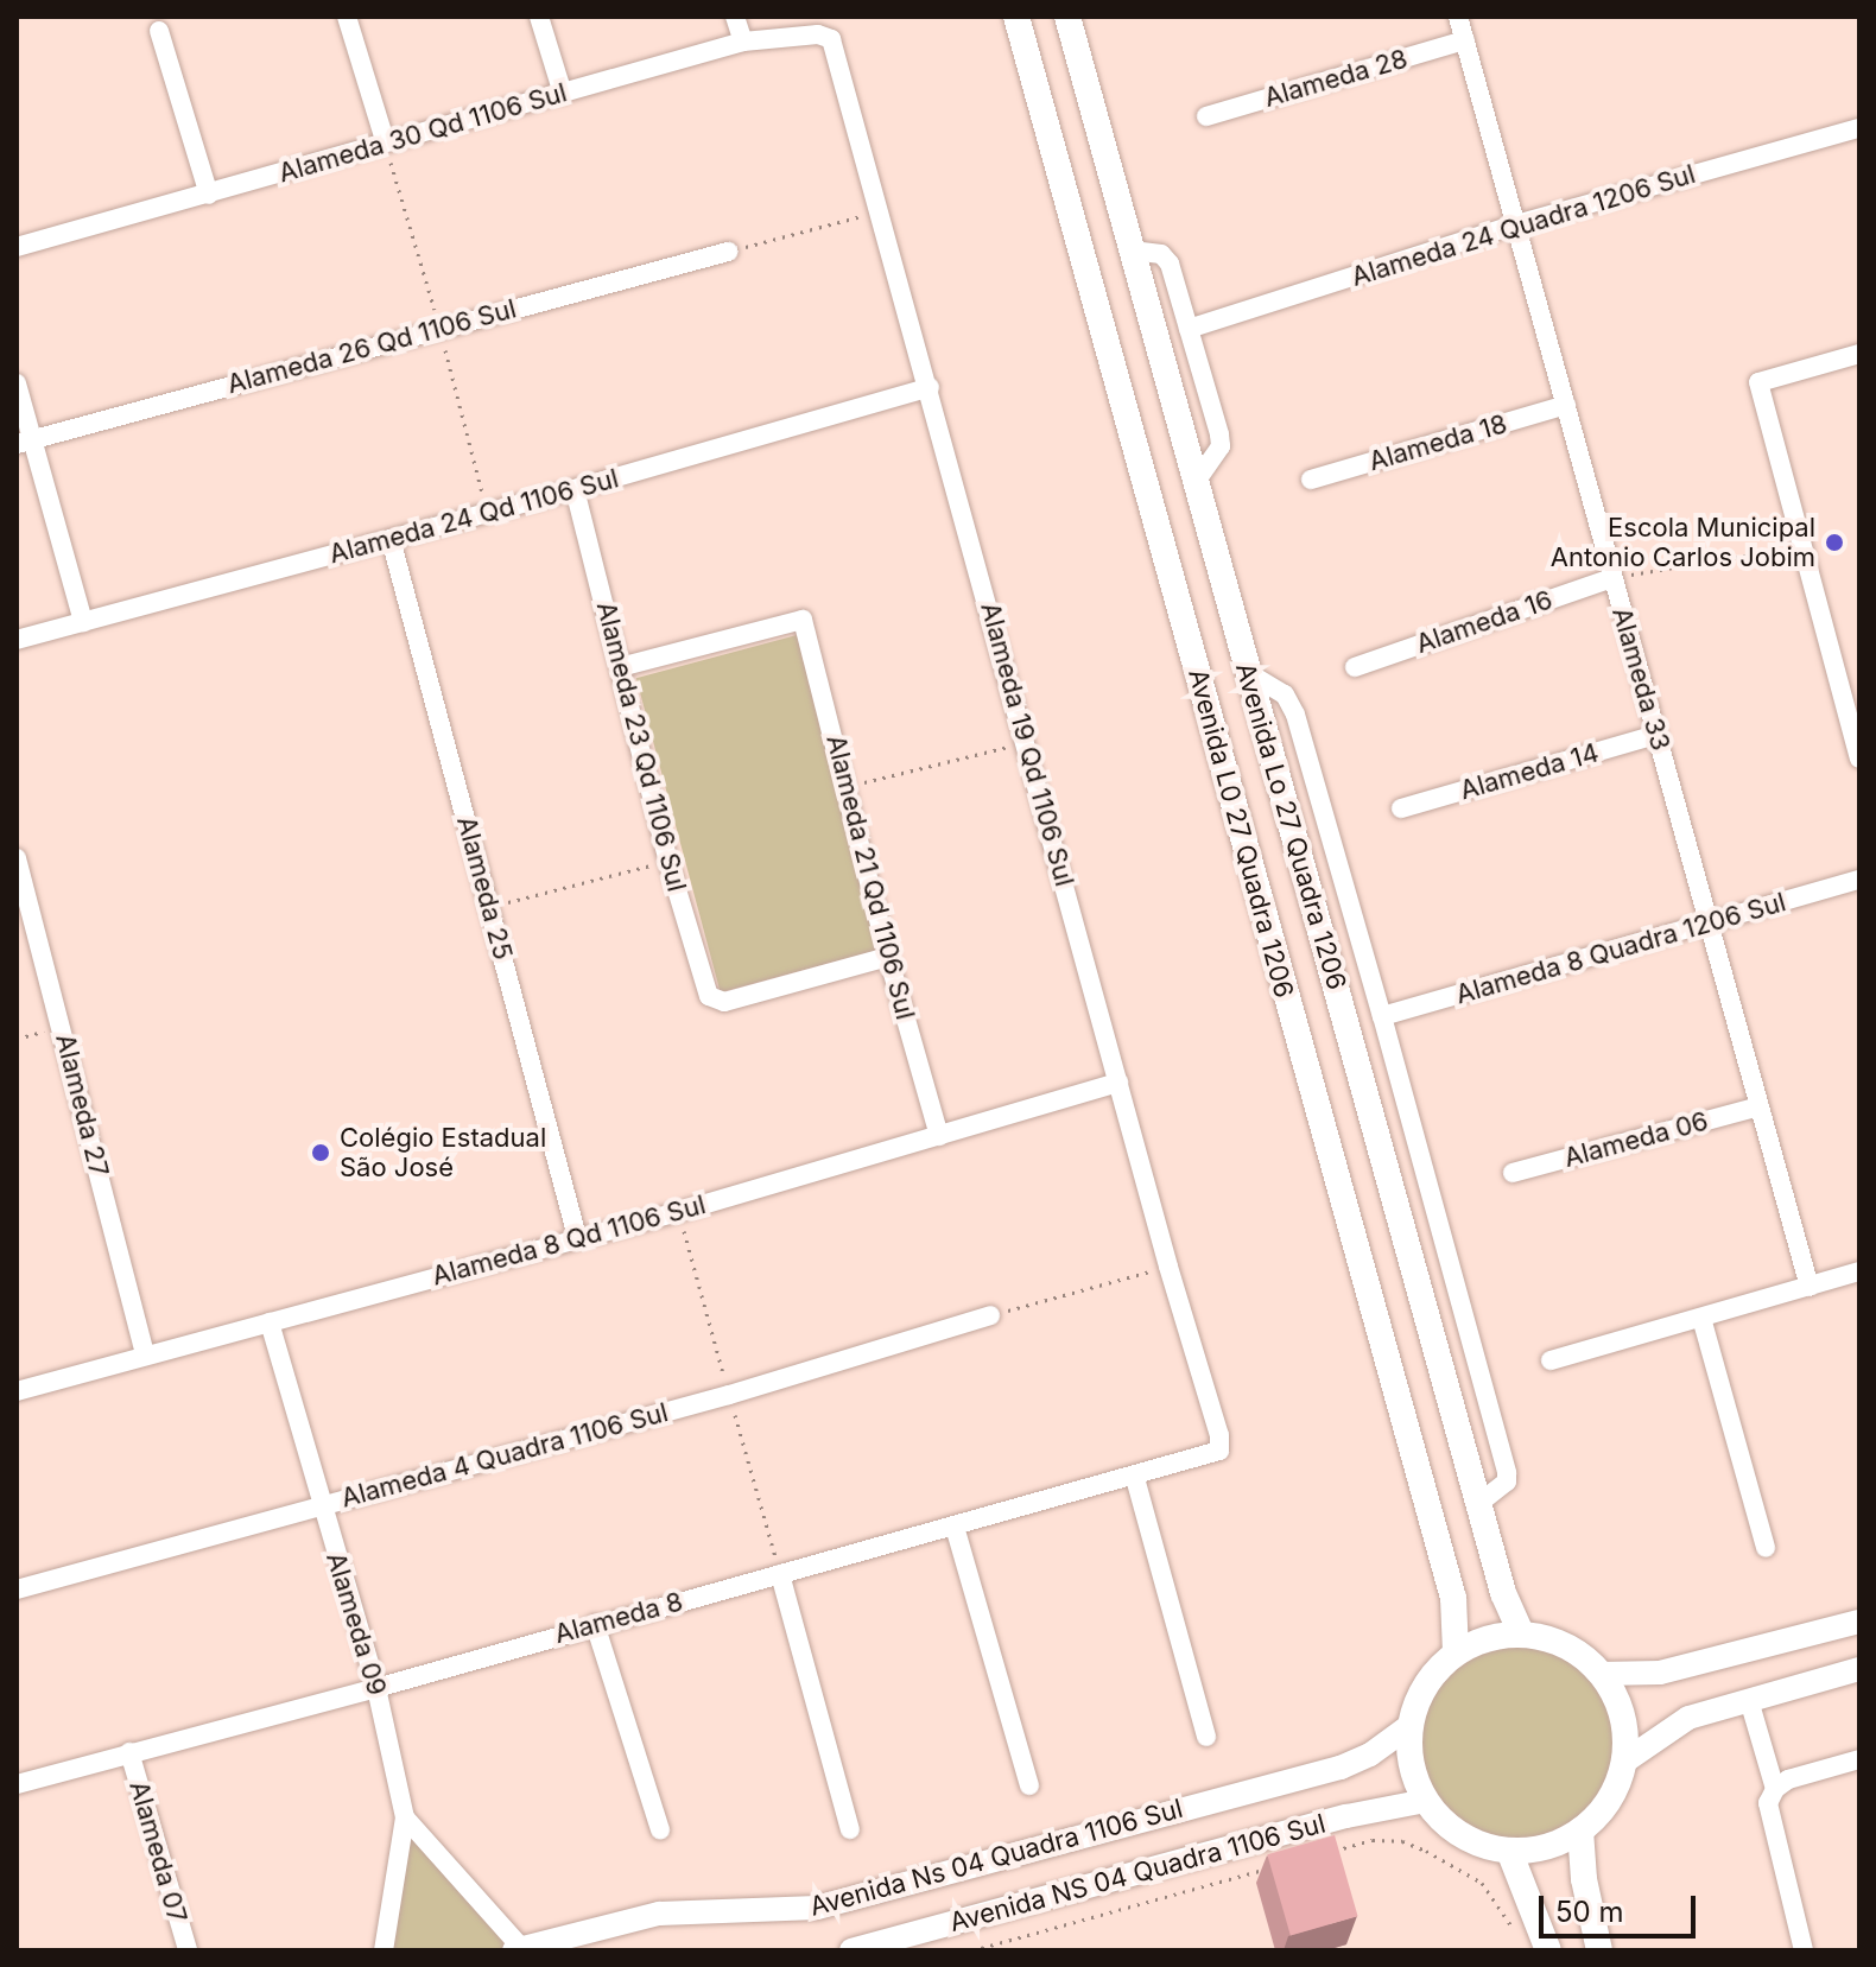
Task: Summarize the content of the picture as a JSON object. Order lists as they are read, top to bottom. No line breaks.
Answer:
{"streets":{"main road":["Avenida Lo 27 Quadra 1206","Avenida L0 27 Quadra 1206"],"street":["Alameda 28","Alameda 30 Qd 1106 Sul","Alameda 24 Quadra 1206 Sul","Alameda 26 Qd 1106 Sul","Alameda 18","Alameda 24 Qd 1106 Sul","Alameda 16","Alameda 33","Alameda 19 Qd 1106 Sul","Alameda 23 Qd 1106 Sul","Alameda 14","Alameda 21 Qd 1106 Sul","Alameda 25","Alameda 8 Quadra 1206 Sul","Alameda 27","Alameda 06","Alameda 8 Qd 1106 Sul","Alameda 4 Quadra 1106 Sul","Alameda 8","Alameda 09","Alameda 07","Avenida Ns 04 Quadra 1106 Sul","Avenida NS 04 Quadra 1106 Sul"]},"crossings":[["Alameda 28","Alameda 33"],["Alameda 30 Qd 1106 Sul","Alameda 19 Qd 1106 Sul"],["Alameda 24 Quadra 1206 Sul","Alameda 33"],["Alameda 18","Alameda 33"],["Alameda 24 Qd 1106 Sul","Alameda 19 Qd 1106 Sul"],["Alameda 24 Qd 1106 Sul","Alameda 23 Qd 1106 Sul"],["Alameda 24 Qd 1106 Sul","Alameda 25"],["Alameda 16","Alameda 33"],["Alameda 33","Alameda 14"],["Alameda 33","Alameda 8 Quadra 1206 Sul"],["Alameda 33","Alameda 06"],["Alameda 19 Qd 1106 Sul","Alameda 8 Qd 1106 Sul"],["Alameda 19 Qd 1106 Sul","Alameda 8"],["Alameda 23 Qd 1106 Sul","Alameda 21 Qd 1106 Sul"],["Avenida Lo 27 Quadra 1206","Avenida L0 27 Quadra 1206"],["Avenida Lo 27 Quadra 1206","Avenida Ns 04 Quadra 1106 Sul"],["Avenida Lo 27 Quadra 1206","Avenida NS 04 Quadra 1106 Sul"],["Avenida L0 27 Quadra 1206","Avenida Ns 04 Quadra 1106 Sul"],["Avenida L0 27 Quadra 1206","Avenida NS 04 Quadra 1106 Sul"],["Alameda 21 Qd 1106 Sul","Alameda 8 Qd 1106 Sul"],["Alameda 25","Alameda 8 Qd 1106 Sul"],["Alameda 27","Alameda 8 Qd 1106 Sul"],["Alameda 8 Qd 1106 Sul","Alameda 09"],["Alameda 4 Quadra 1106 Sul","Alameda 09"],["Alameda 8","Alameda 09"],["Alameda 8","Alameda 07"],["Avenida Ns 04 Quadra 1106 Sul","Avenida NS 04 Quadra 1106 Sul"]],"places":["Escola Municipal Antonio Carlos Jobim","Colégio Estadual São José"],"scale_bar":"50 m"}
